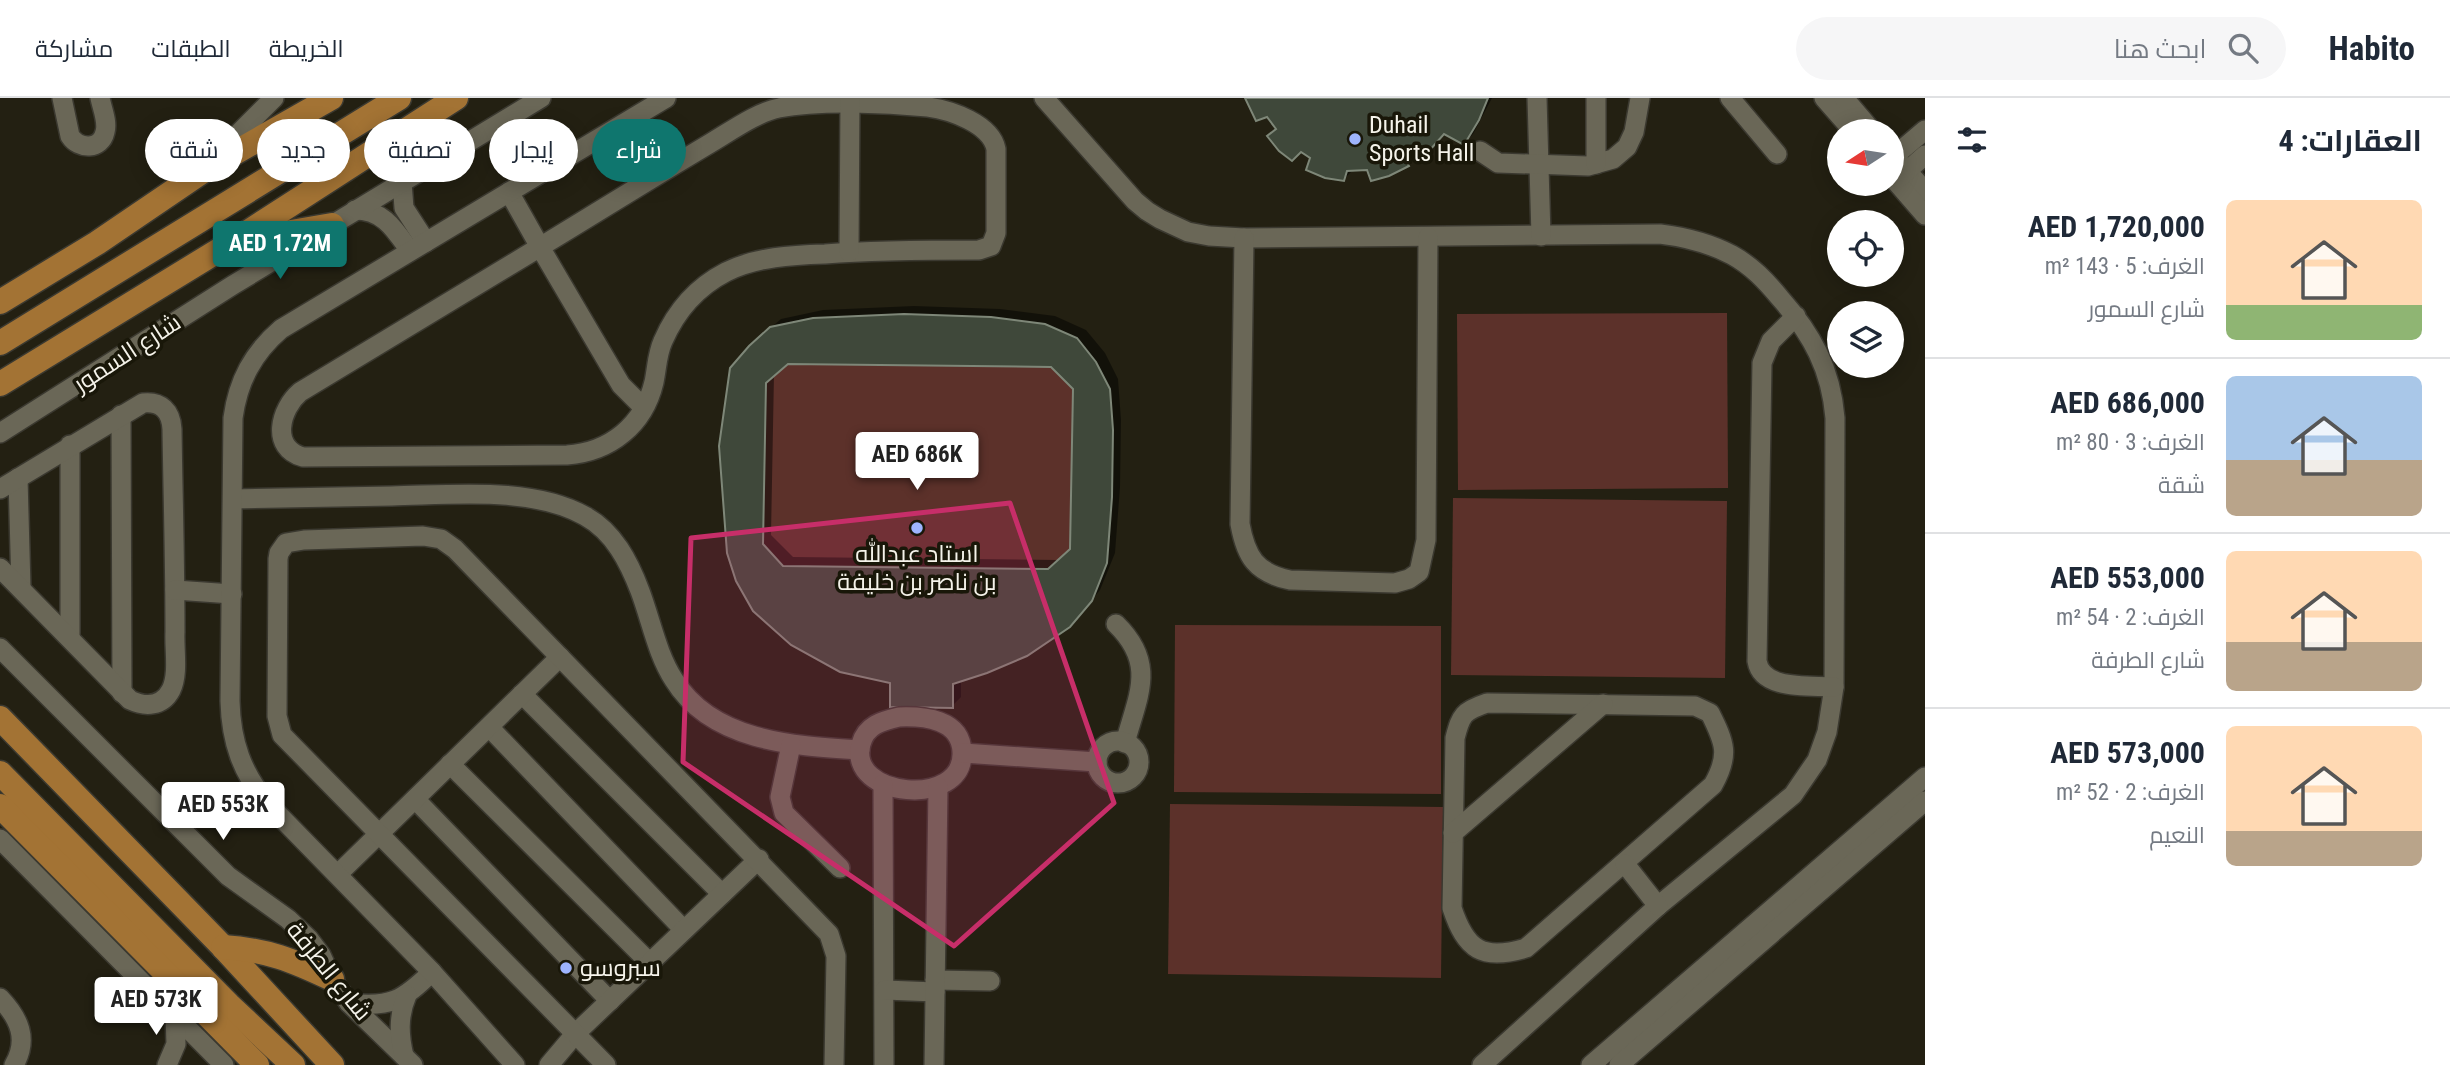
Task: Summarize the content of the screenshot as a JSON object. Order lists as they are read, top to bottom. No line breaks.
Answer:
{"streets":{"main road":["شارع السمور"],"street":["شارع الطرفة"]},"places":["Duhail Sports Hall","استاد عبدالله بن ناصر بن خليفة","سبروسو"],"north":"left","page":{"header":"Habito","search":"ابحث هنا","nav":["الخريطة","الطبقات","مشاركة"],"heading":"العقارات: 4","chip":["شراء","إيجار","تصفية","جديد","شقة"],"list":[{"name":"AED 1,720,000","note":"الغرف: 5 · 143 m² · شارع السمور"},{"name":"AED 686,000","note":"الغرف: 3 · 80 m² · شقة"},{"name":"AED 553,000","note":"الغرف: 2 · 54 m² · شارع الطرفة"},{"name":"AED 573,000","note":"الغرف: 2 · 52 m² · النعيم"}],"price":["AED 1.72M","AED 686K","AED 553K","AED 573K"]}}
